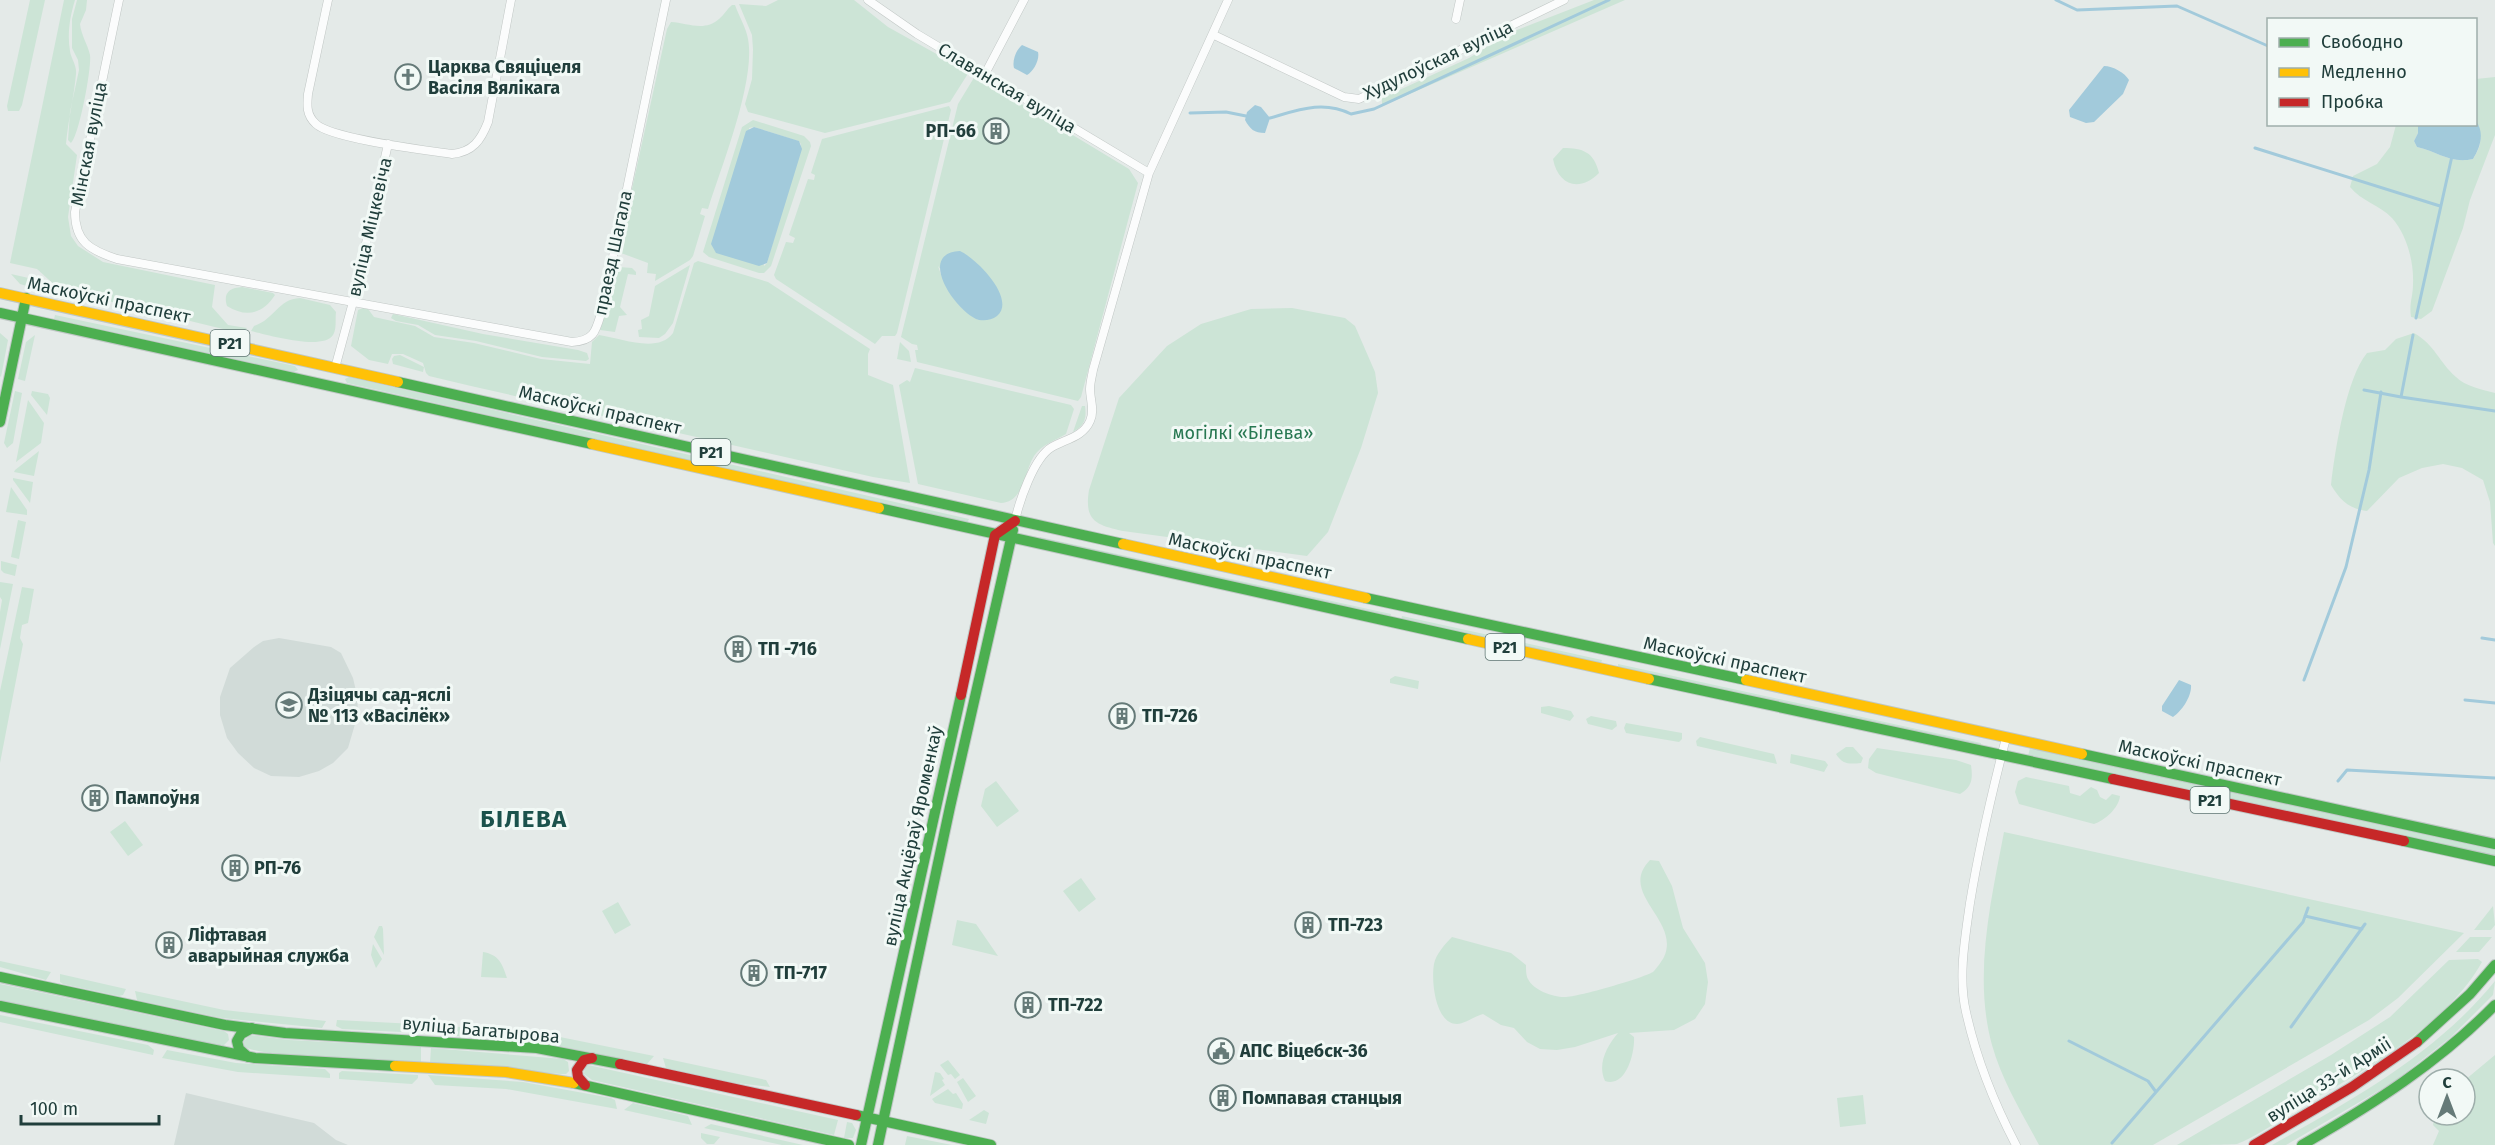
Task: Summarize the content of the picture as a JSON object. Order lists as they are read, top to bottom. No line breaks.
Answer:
{"streets":{"main road":["Маскоўскі праспект","Р21","вуліца Акцёраў Яроменкаў","вуліца Багатырова","вуліца 33-й Арміі"],"street":["Худулоўская вуліца","Славянская вуліца","Мінская вуліца","вуліца Міцкевіча","праезд Шагала"]},"crossings":[["Мінская вуліца","вуліца Міцкевіча"],["Мінская вуліца","праезд Шагала"],["вуліца Міцкевіча","праезд Шагала"],["вуліца Міцкевіча","Маскоўскі праспект"],["Маскоўскі праспект","вуліца Акцёраў Яроменкаў"],["вуліца Акцёраў Яроменкаў","вуліца Багатырова"]],"districts":["БІЛЕВА"],"parks":["могілкі «Білева»"],"places":{"church":["Царква Свяціцеля Васіля Вялікага"],"building":["РП-66","ТП -716","ТП-726","Пампоўня","РП-76","ТП-723","Ліфтавая аварыйная служба","ТП-717","ТП-722","Помпавая станцыя"],"school or university":["Дзіцячы сад-яслі № 113 «Васілёк»"],"public building":["АПС Віцебск-36"]},"legend":["Свободно","Медленно","Пробка"],"scale_bar":"100 m","north":"top"}
